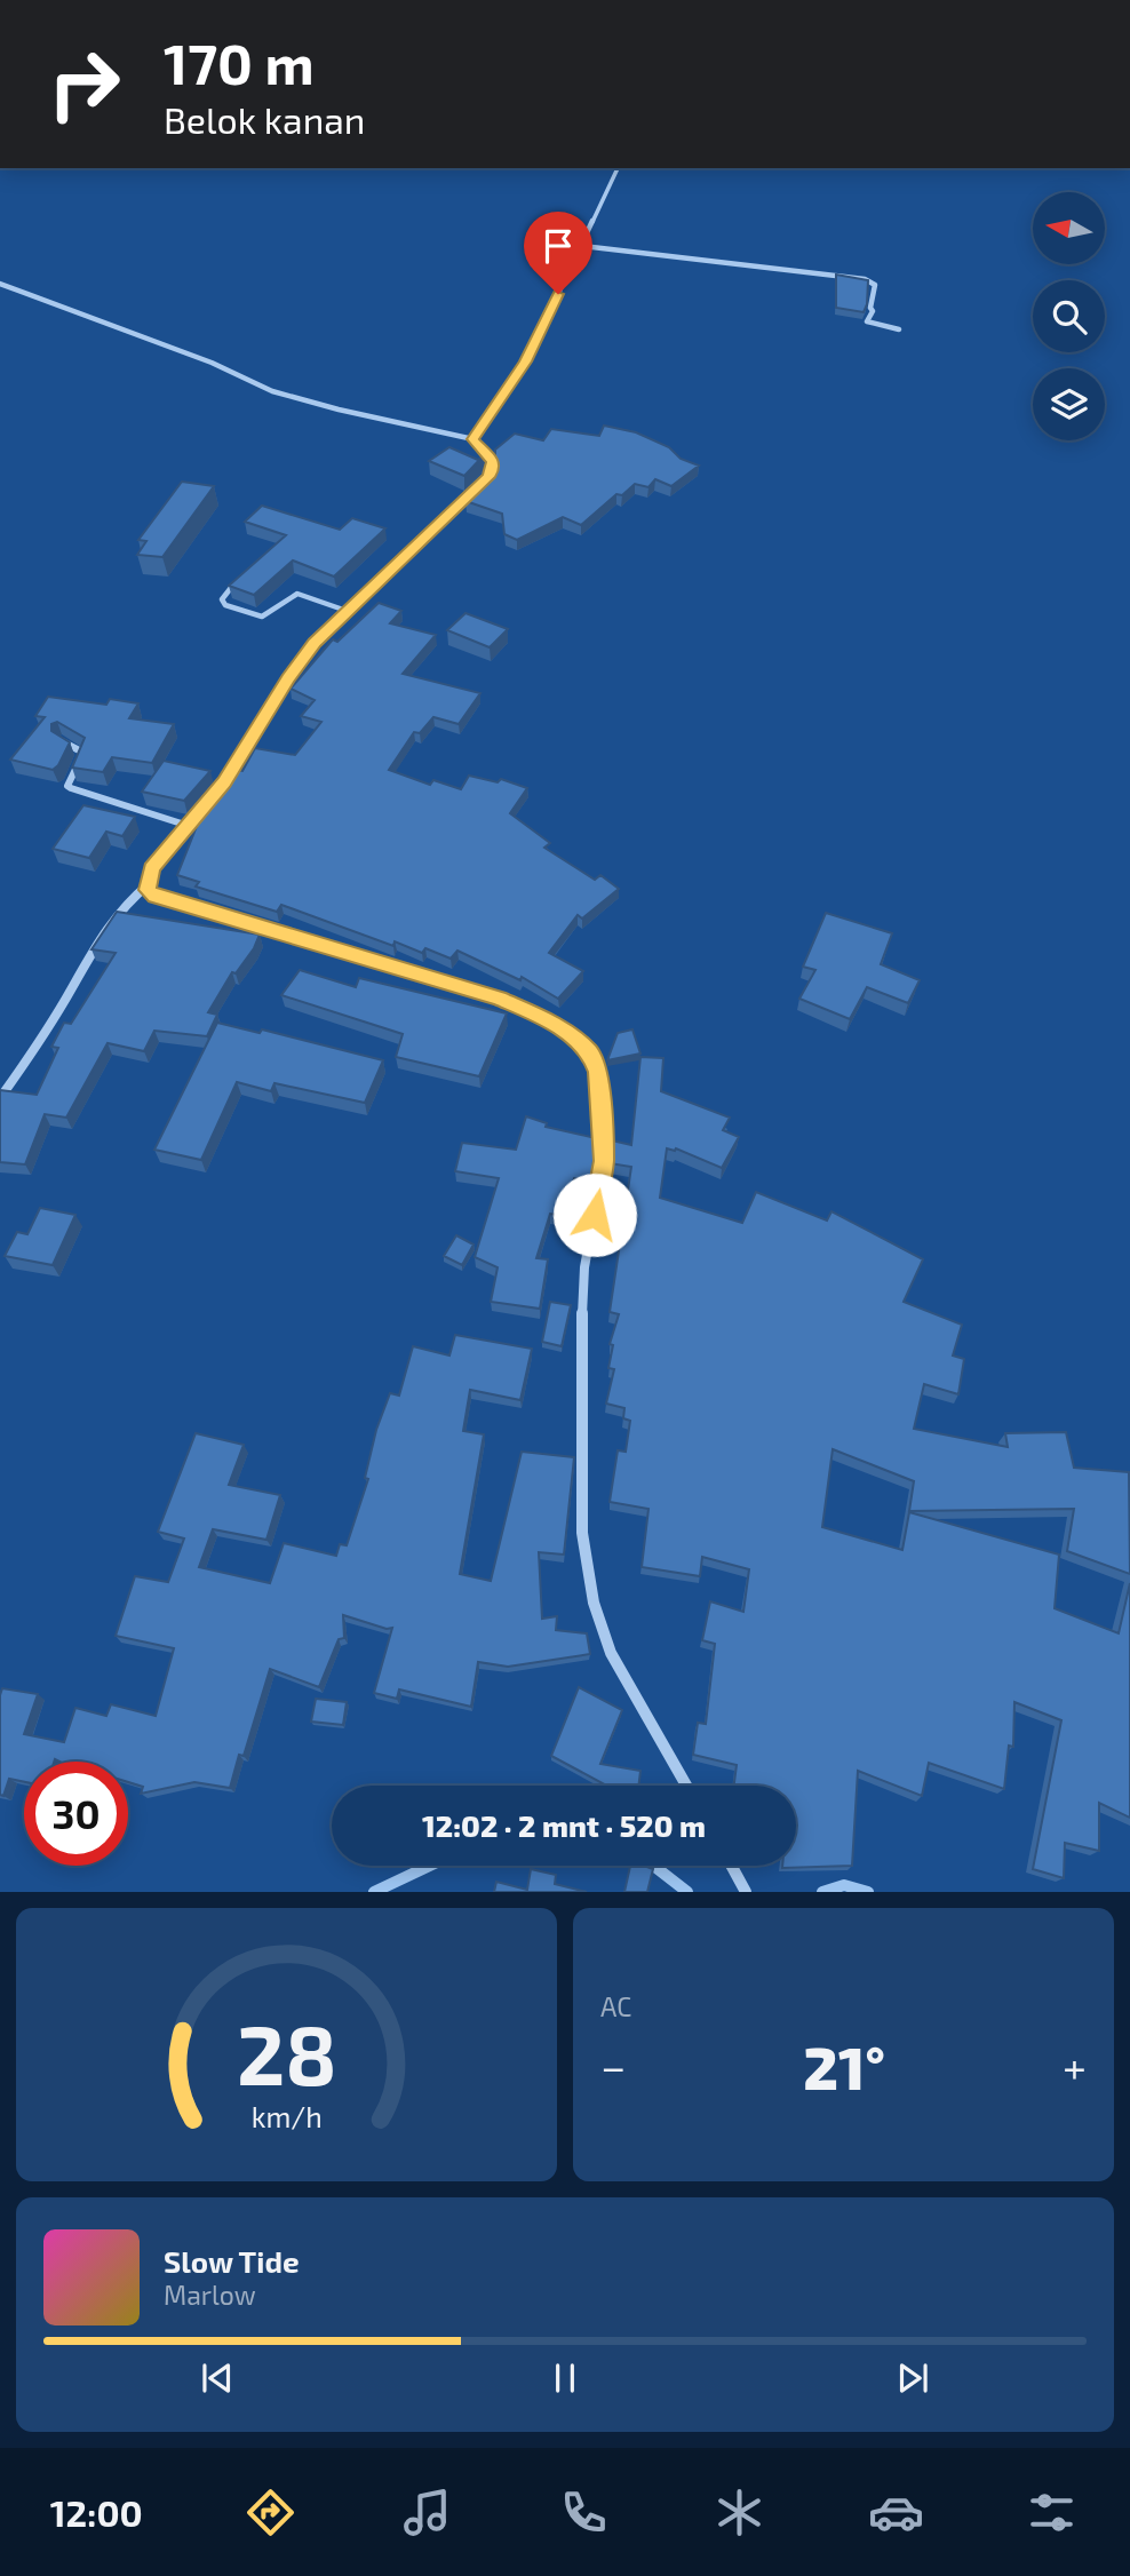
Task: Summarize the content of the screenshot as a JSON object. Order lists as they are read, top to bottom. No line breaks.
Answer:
{"north":"left","page":{"turn":["170 m","Belok kanan"],"limit":"30","trip":"12:02 · 2 mnt · 520 m","tile":"AC","heat":["−","21°","+"],"song":["Slow Tide","Marlow"],"tabs":"12:00","gauge":["28","km/h"]}}
